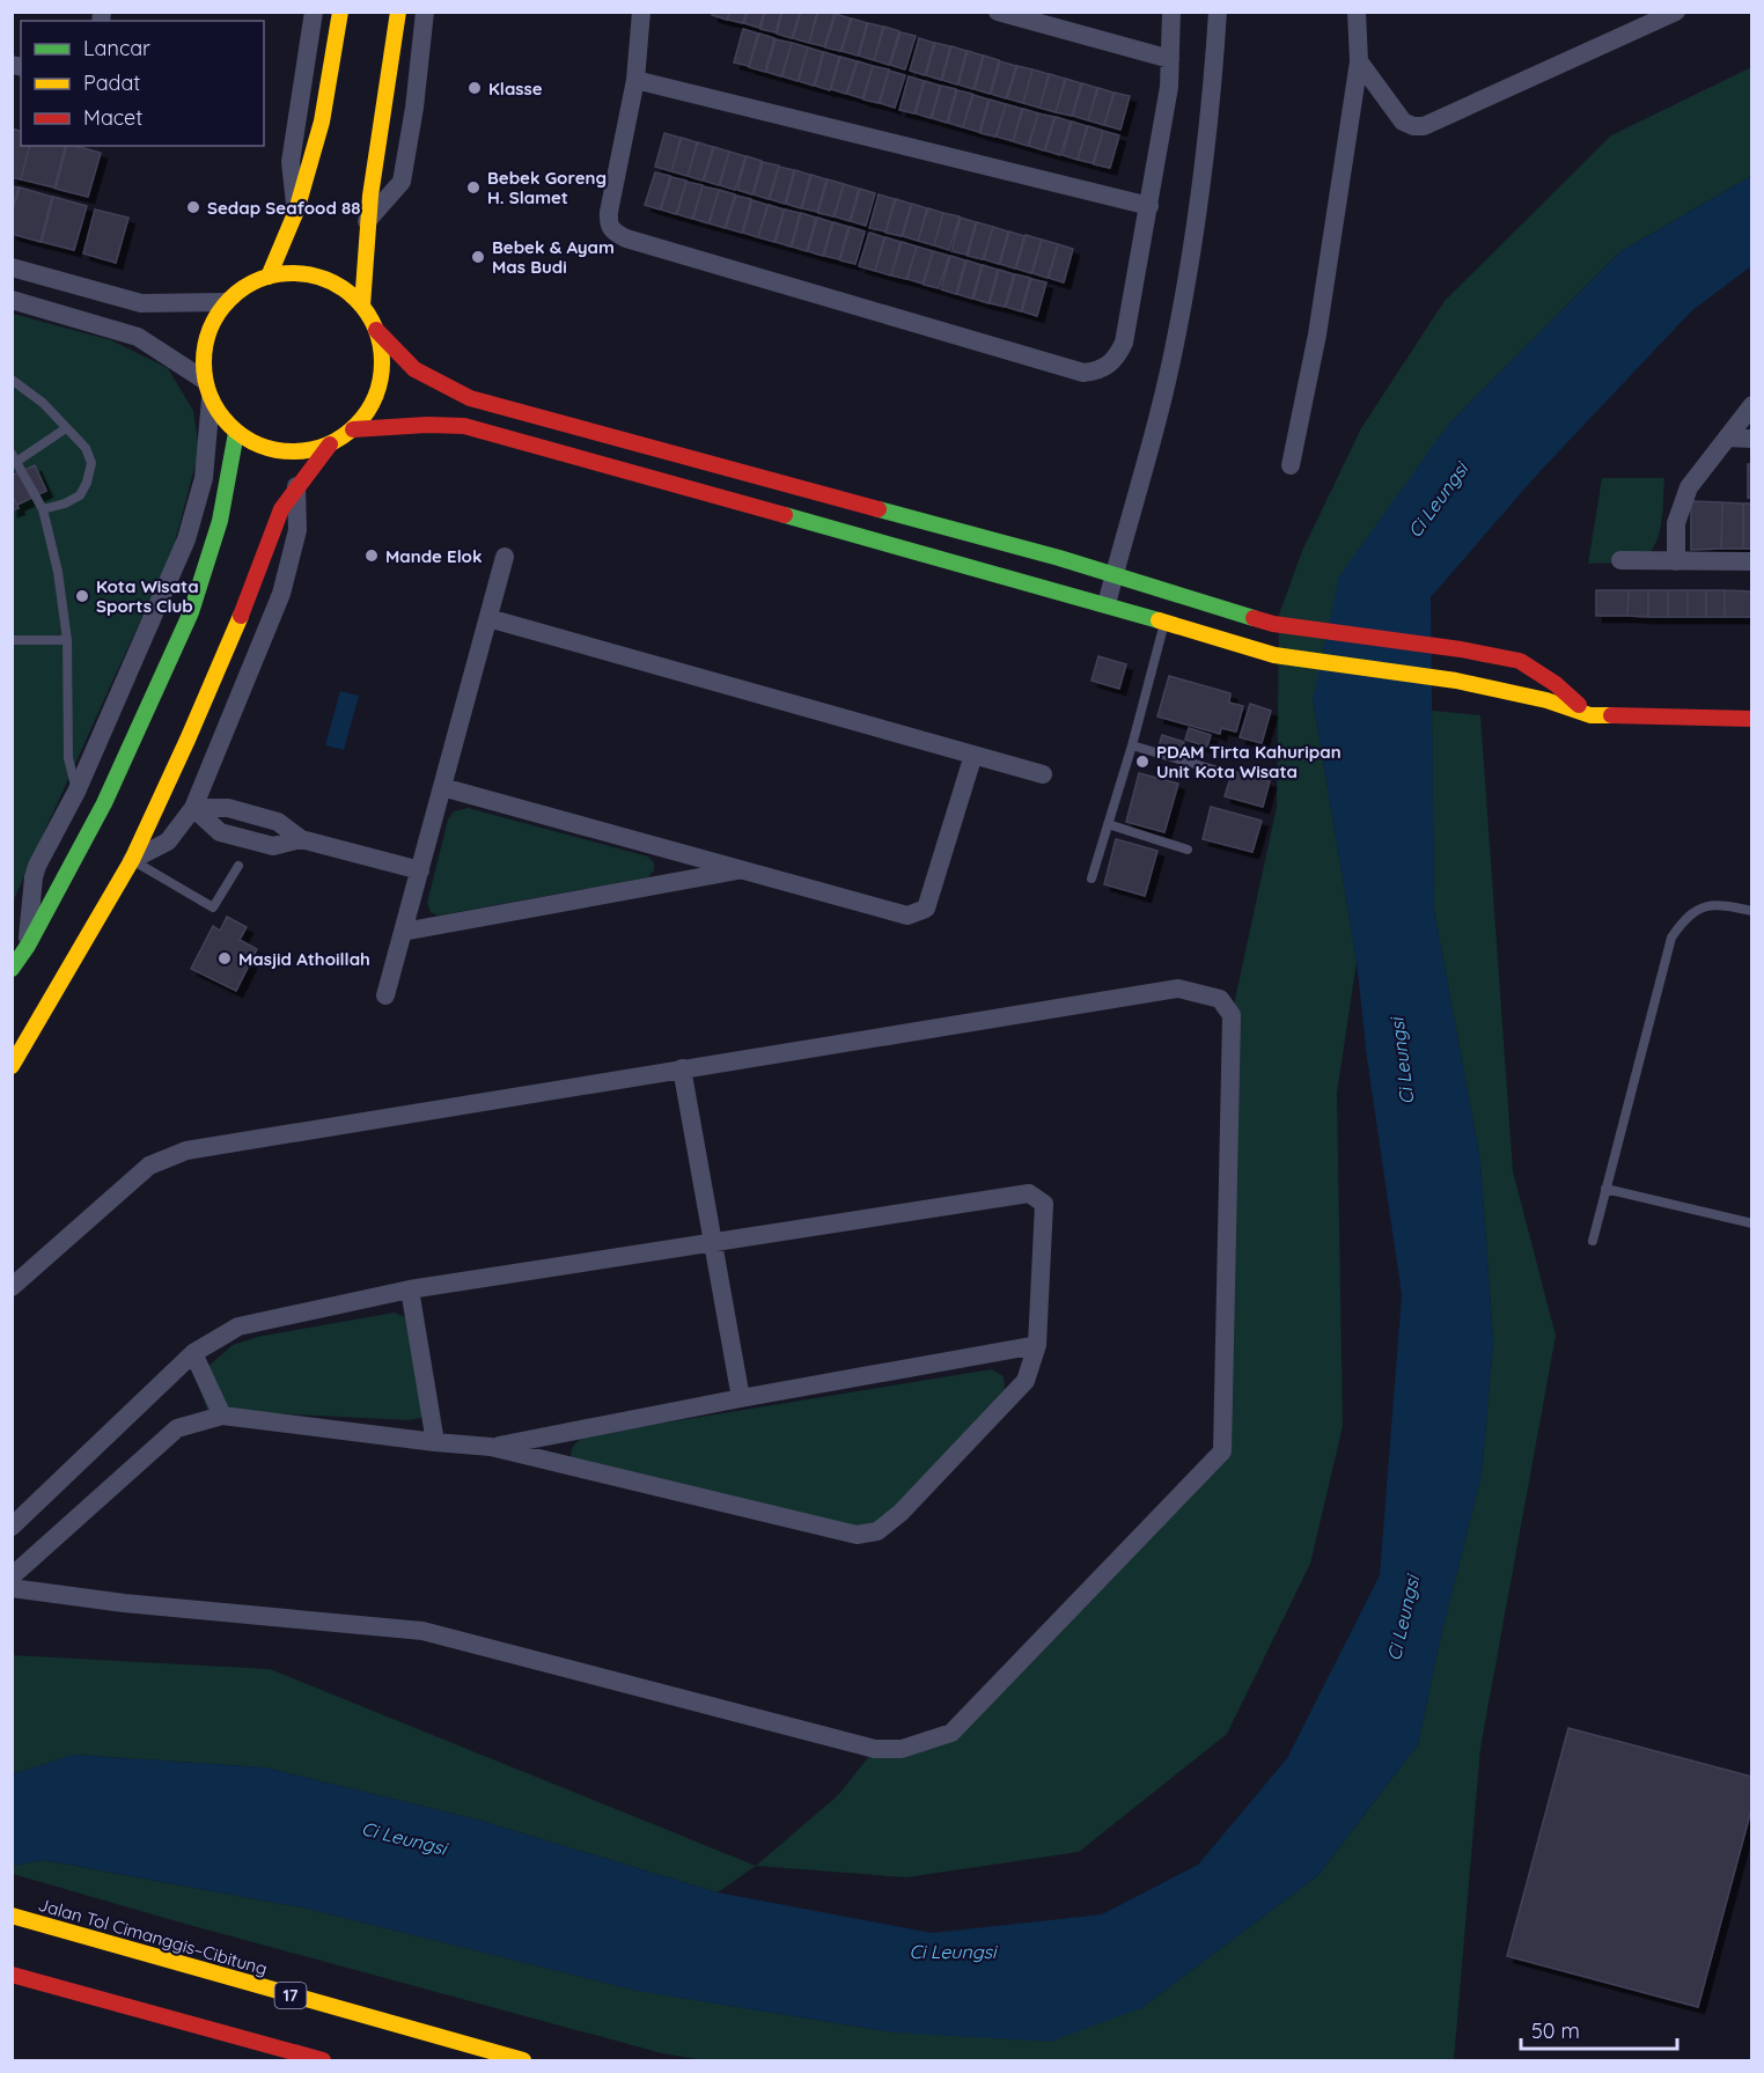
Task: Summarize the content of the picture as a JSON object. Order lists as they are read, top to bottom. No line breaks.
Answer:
{"streets":{"main road":["Jalan Tol Cimanggis–Cibitung","17"]},"water":["Ci Leungsi"],"places":["Klasse","Bebek Goreng H. Slamet","Sedap Seafood 88","Bebek & Ayam Mas Budi","Mande Elok","Kota Wisata Sports Club","PDAM Tirta Kahuripan Unit Kota Wisata","Masjid Athoillah"],"legend":["Lancar","Padat","Macet"],"scale_bar":"50 m"}
